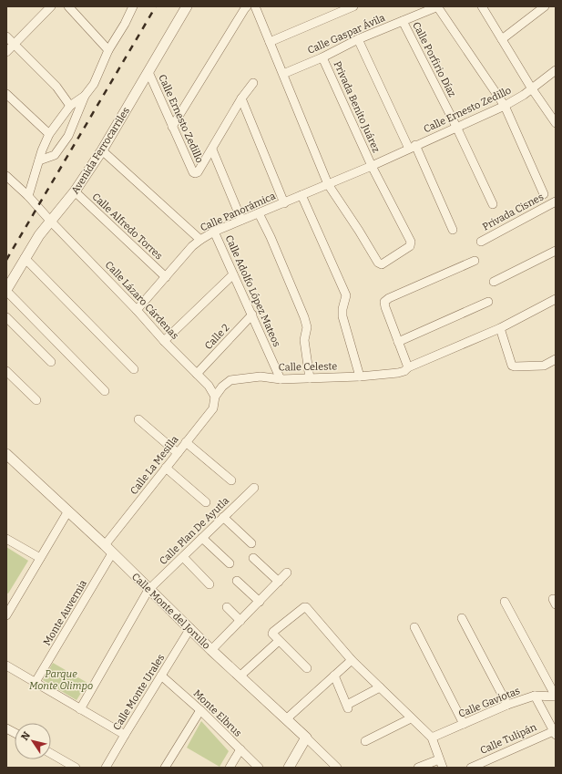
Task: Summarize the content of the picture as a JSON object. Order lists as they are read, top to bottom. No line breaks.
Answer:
{"streets":{"street":["Calle Gaspar Ávila","Calle Porfirio Díaz","Privada Benito Juárez","Calle Ernesto Zedillo","Avenida Ferrocarriles","Calle Panorámica","Privada Cisnes","Calle Alfredo Torres","Calle Adolfo López Mateos","Calle Lázaro Cárdenas","Calle 2","Calle Celeste","Calle La Mesilla","Calle Plan De Ayutla","Calle Monte del Jorullo","Monte Auvernia","Calle Monte Urales","Calle Gaviotas","Monte Elbrus","Calle Tulipán"]},"crossings":[["Calle Gaspar Ávila","Calle Porfirio Díaz"],["Calle Gaspar Ávila","Privada Benito Juárez"],["Calle Porfirio Díaz","Calle Ernesto Zedillo"],["Privada Benito Juárez","Calle Ernesto Zedillo"],["Privada Benito Juárez","Calle Panorámica"],["Calle Ernesto Zedillo","Avenida Ferrocarriles"],["Calle Ernesto Zedillo","Calle Panorámica"],["Avenida Ferrocarriles","Calle Alfredo Torres"],["Avenida Ferrocarriles","Calle Lázaro Cárdenas"],["Calle Panorámica","Calle Alfredo Torres"],["Calle Panorámica","Calle Adolfo López Mateos"],["Calle Panorámica","Calle Lázaro Cárdenas"],["Calle Adolfo López Mateos","Calle 2"],["Calle Adolfo López Mateos","Calle Celeste"],["Calle Lázaro Cárdenas","Calle 2"],["Calle Lázaro Cárdenas","Calle Celeste"],["Calle Lázaro Cárdenas","Calle La Mesilla"],["Calle Celeste","Calle La Mesilla"],["Calle La Mesilla","Calle Monte del Jorullo"],["Calle Plan De Ayutla","Calle Monte del Jorullo"],["Calle Monte del Jorullo","Monte Auvernia"],["Calle Monte del Jorullo","Calle Monte Urales"],["Calle Monte Urales","Monte Elbrus"],["Calle Gaviotas","Calle Tulipán"]],"parks":["Parque Monte Olimpo"],"north":"top left"}
